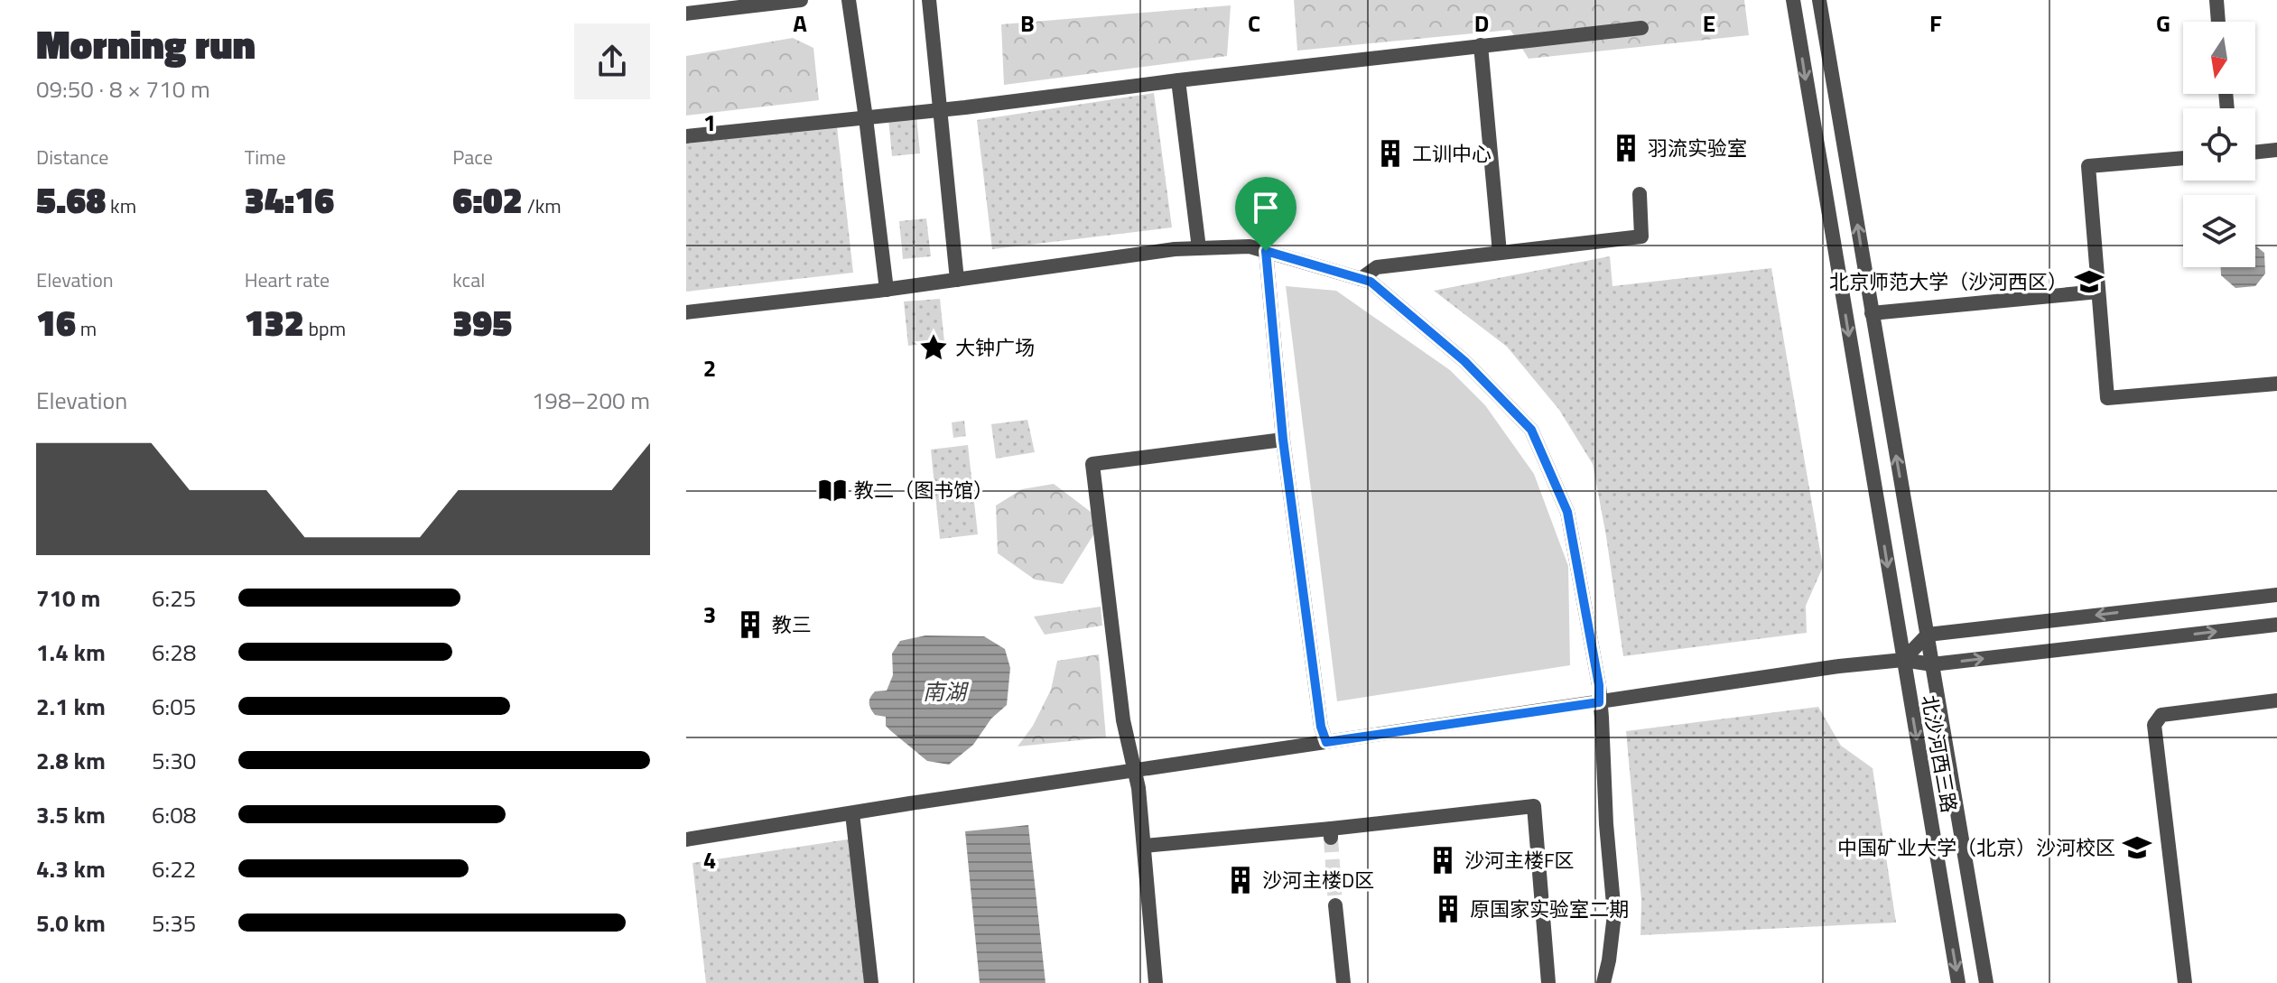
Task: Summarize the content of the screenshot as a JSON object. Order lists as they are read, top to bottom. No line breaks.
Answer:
{"streets":{"street":["北沙河西三路"]},"water":["南湖"],"places":{"building":["羽流实验室","工训中心","教三","沙河主楼F区","沙河主楼D区","原国家实验室二期"],"school or university":["北京师范大学（沙河西区）","中国矿业大学（北京）沙河校区"],"place":["大钟广场"],"library":["教二（图书馆）"]},"north":"bottom","page":{"heading":["Morning run","09:50 · 8 × 710 m"],"stats":[["Distance","5.68 km"],["Time","34:16"],["Pace","6:02 /km"],["Elevation","16 m"],["Heart rate","132 bpm"],["kcal","395"]],"chart":["Elevation","198–200 m"],"list":[{"name":"710 m","note":"6:25"},{"name":"1.4 km","note":"6:28"},{"name":"2.1 km","note":"6:05"},{"name":"2.8 km","note":"5:30"},{"name":"3.5 km","note":"6:08"},{"name":"4.3 km","note":"6:22"},{"name":"5.0 km","note":"5:35"}]},"grid":{"columns":["A","B","C","D","E","F","G"],"rows":["1","2","3","4"]}}
